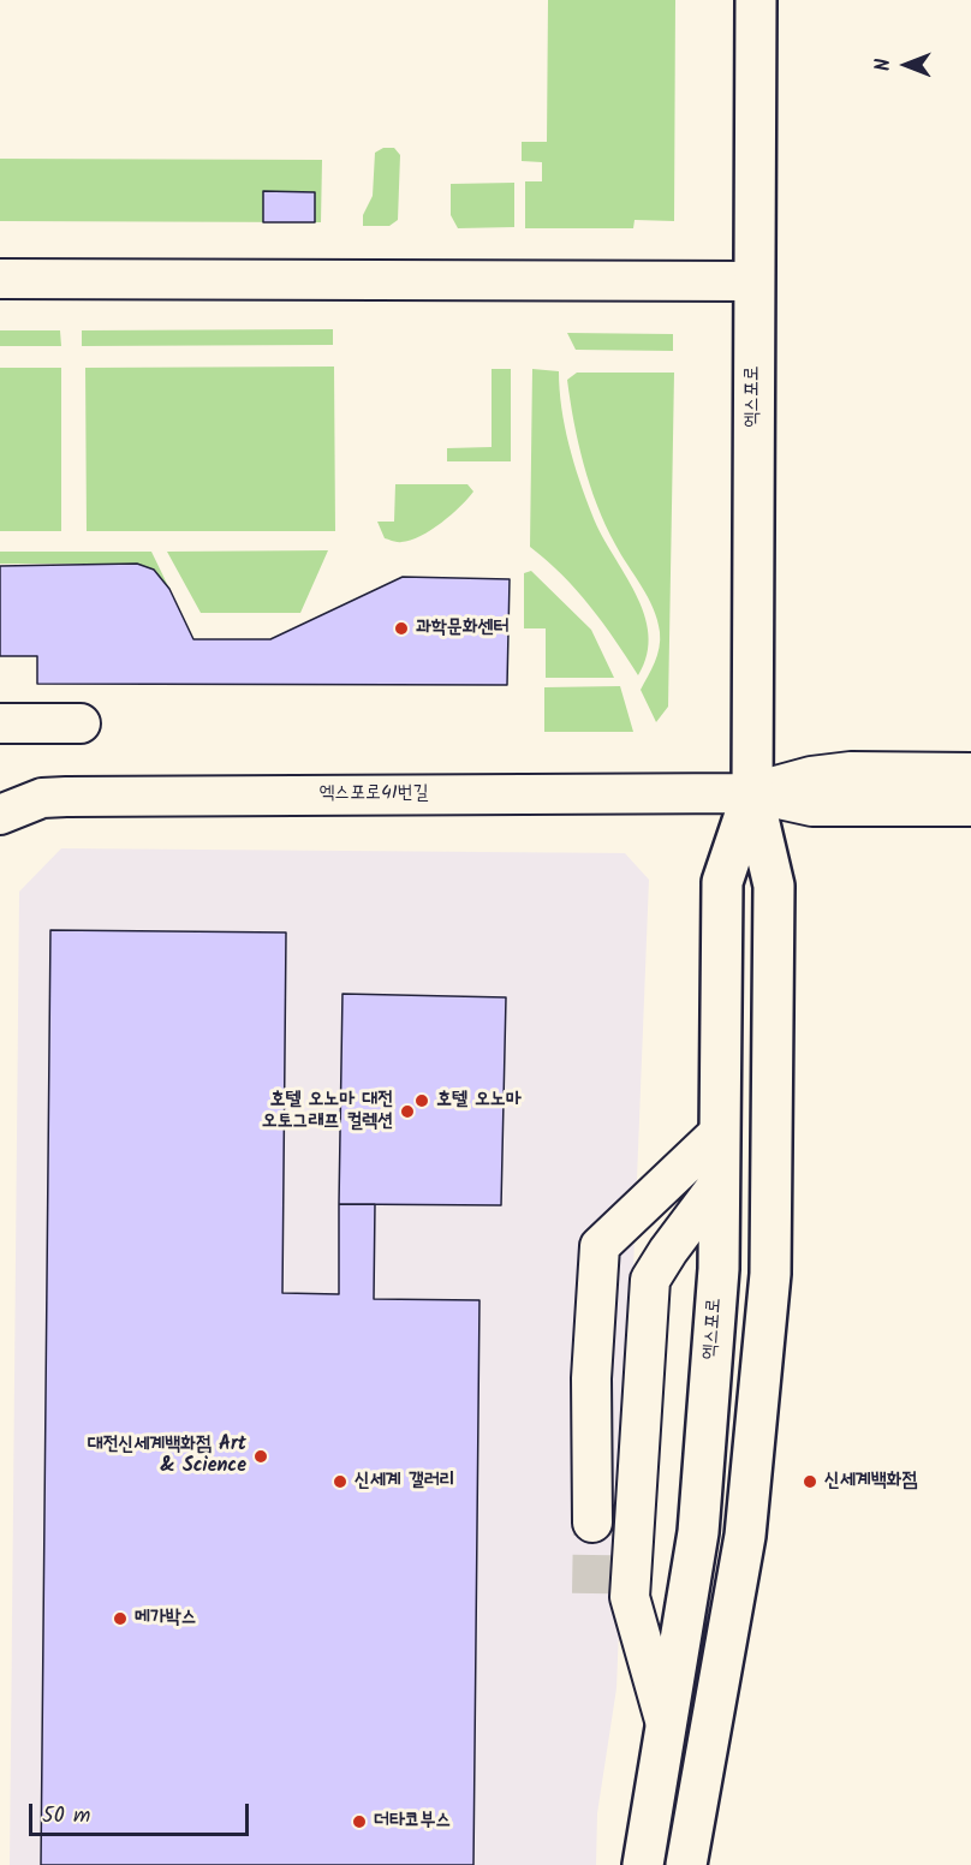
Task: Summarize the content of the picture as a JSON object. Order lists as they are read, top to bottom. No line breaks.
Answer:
{"streets":{"main road":["엑스포로"],"street":["엑스포로41번길"]},"crossings":[["엑스포로","엑스포로41번길"]],"places":["과학문화센터","호텔 오노마","호텔 오노마 대전 오토그래프 컬렉션","대전신세계백화점 Art & Science","신세계 갤러리","신세계백화점","메가박스","더타코부스"],"scale_bar":"50 m","north":"left"}
